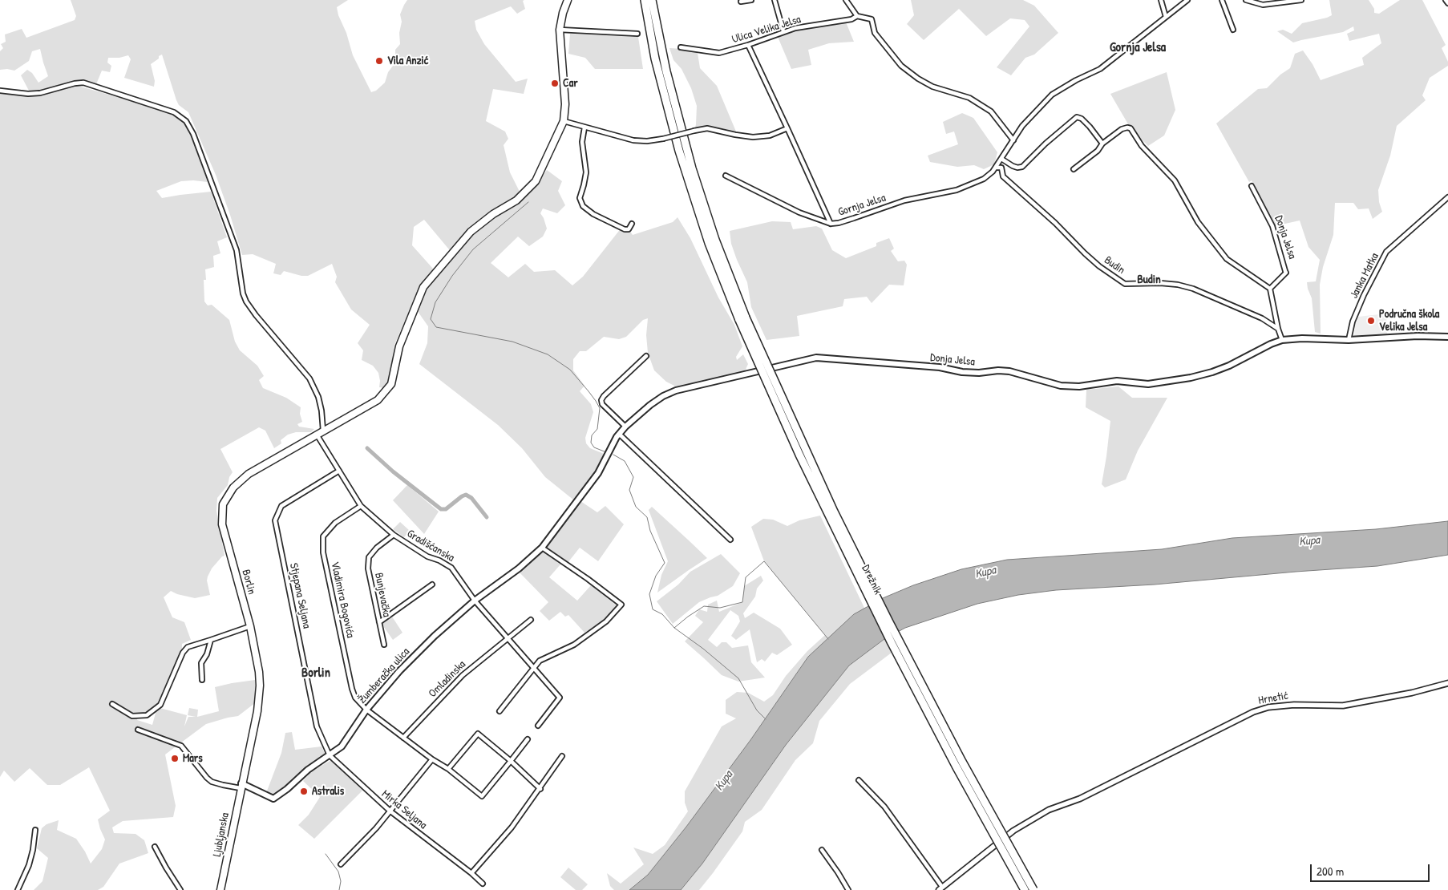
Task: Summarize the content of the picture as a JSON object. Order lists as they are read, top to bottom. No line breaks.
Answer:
{"streets":{"highway":["Drežnik"],"main road":["Donja Jelsa","Borlin","Žumberačka ulica","Ljubljanska"],"street":["Ulica Velika Jelsa","Gornja Jelsa","Budin","Janka Matka","Gradišćanska","Bunjevačka","Stjepana Seljana","Vladimira Bogovića","Omladinska","Hrnetić","Mirka Seljana"]},"crossings":[["Gornja Jelsa","Budin"],["Donja Jelsa","Janka Matka"],["Donja Jelsa","Žumberačka ulica"],["Gradišćanska","Borlin"],["Gradišćanska","Bunjevačka"],["Gradišćanska","Stjepana Seljana"],["Gradišćanska","Vladimira Bogovića"],["Gradišćanska","Žumberačka ulica"],["Borlin","Žumberačka ulica"],["Borlin","Ljubljanska"],["Stjepana Seljana","Žumberačka ulica"],["Stjepana Seljana","Mirka Seljana"],["Vladimira Bogovića","Žumberačka ulica"],["Vladimira Bogovića","Omladinska"],["Žumberačka ulica","Mirka Seljana"],["Žumberačka ulica","Ljubljanska"]],"districts":["Gornja Jelsa","Budin","Borlin"],"water":["Kupa"],"places":["Vila Anzić","Car","Područna škola Velika Jelsa","Mars","Astralis"],"scale_bar":"200 m"}
